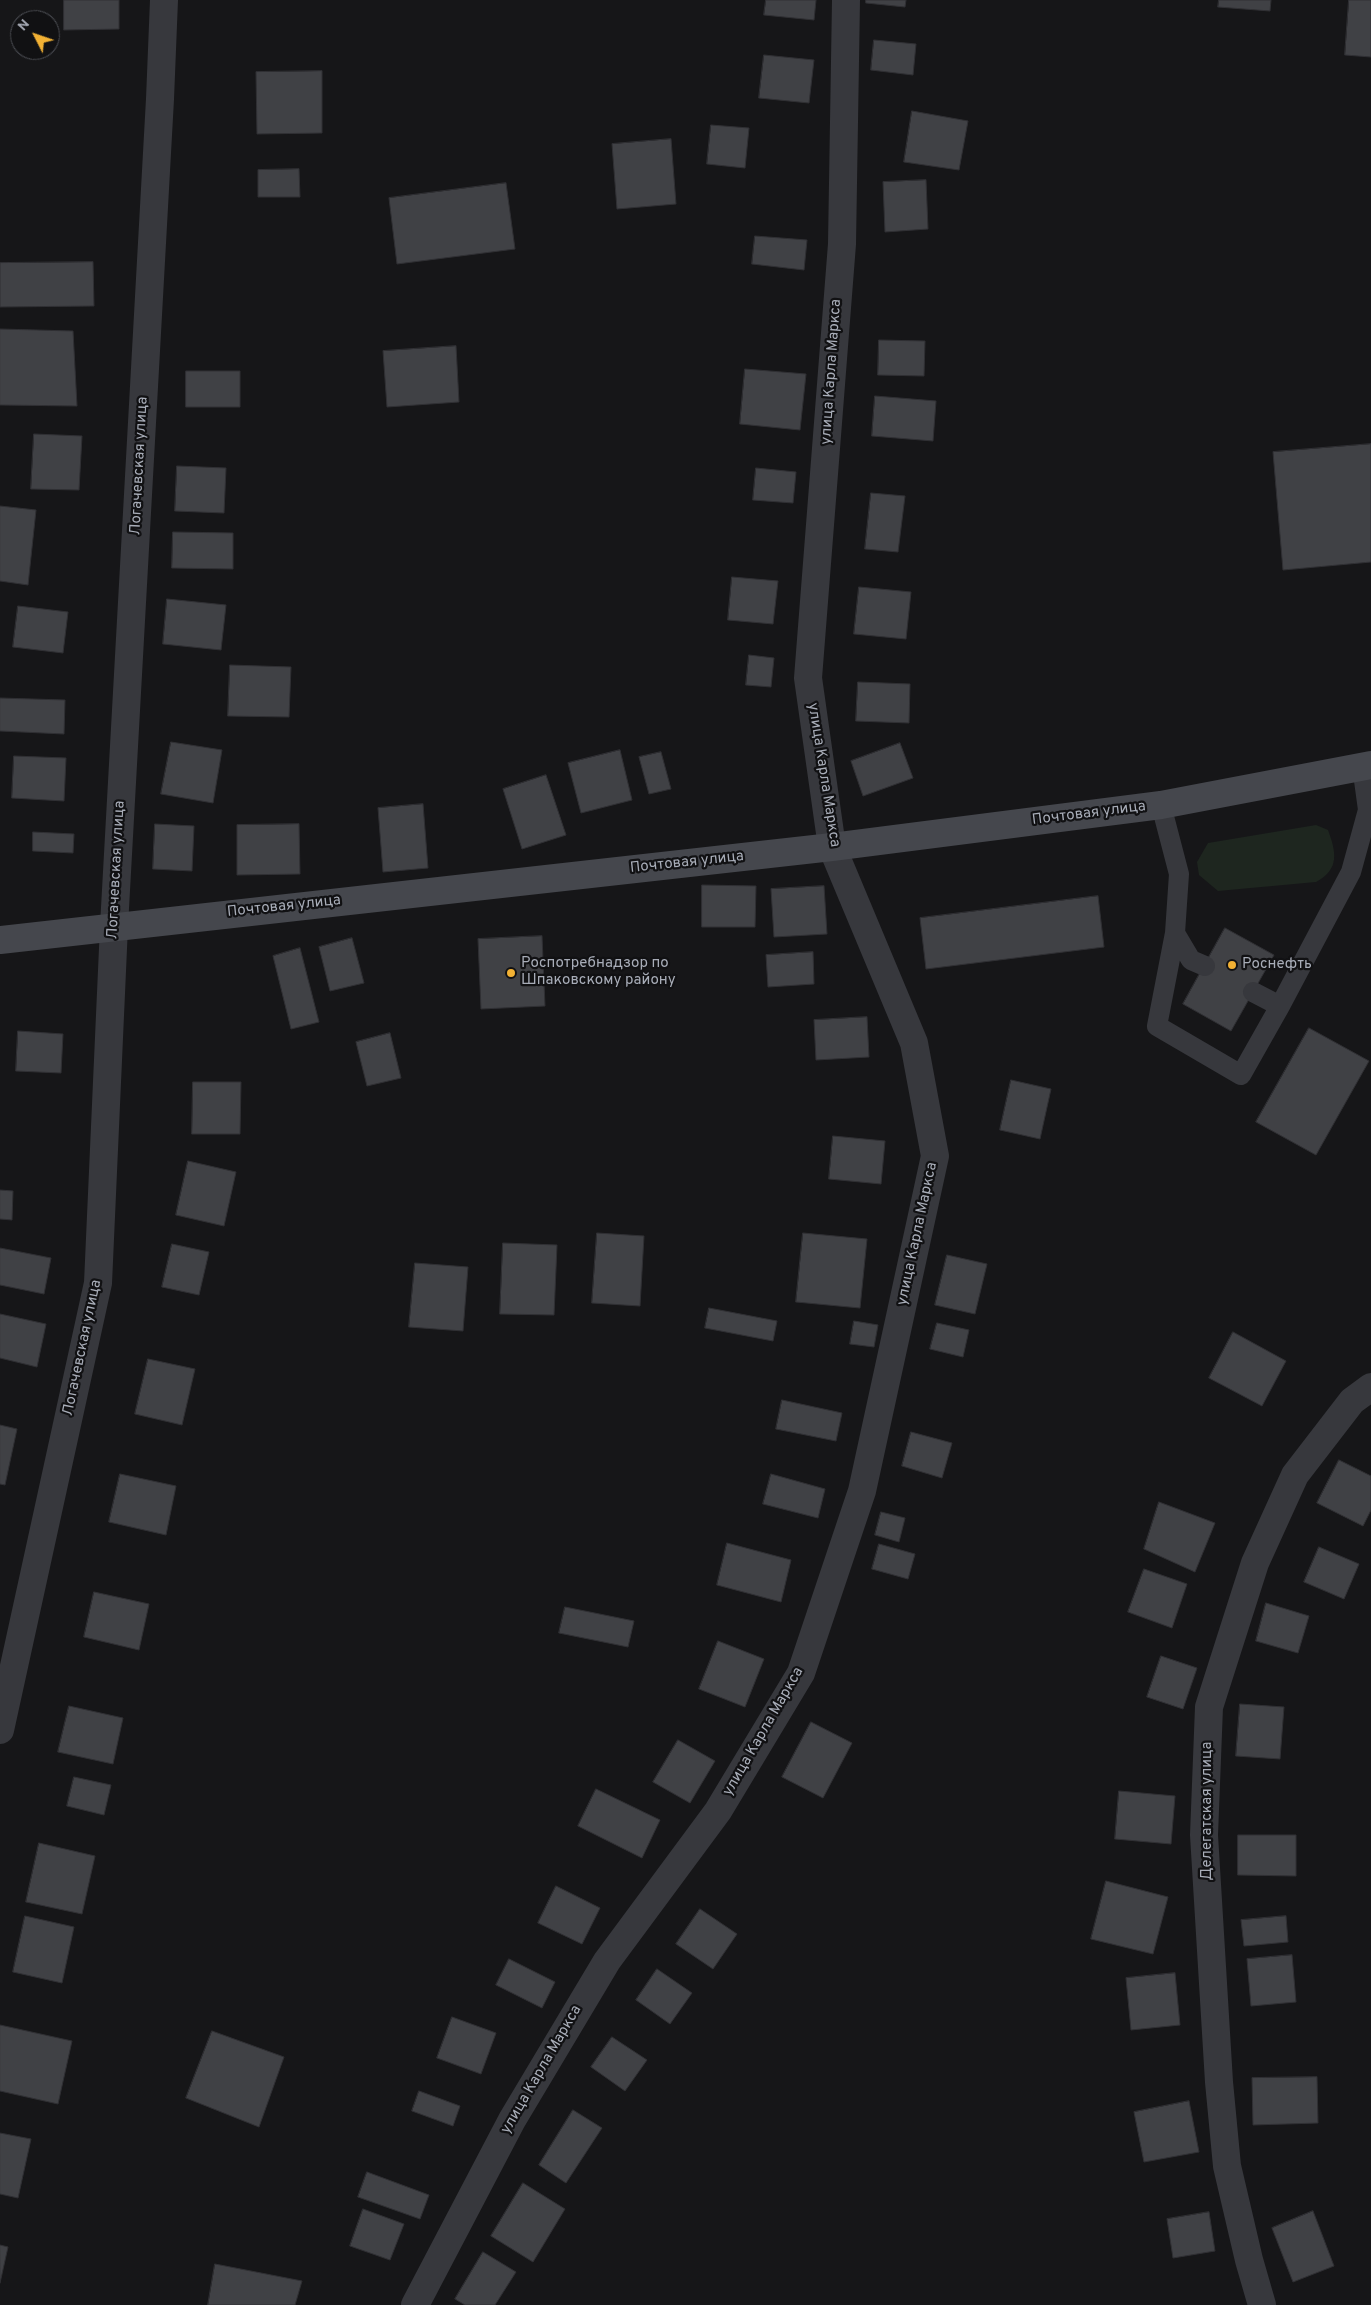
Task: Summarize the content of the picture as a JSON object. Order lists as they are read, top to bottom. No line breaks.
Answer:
{"streets":{"main road":["Почтовая улица"],"street":["улица Карла Маркса","Логачевская улица","Делегатская улица"]},"crossings":[["улица Карла Маркса","Почтовая улица"],["Логачевская улица","Почтовая улица"]],"places":["Роснефть","Роспотребнадзор по Шпаковскому району"],"north":"top left"}
